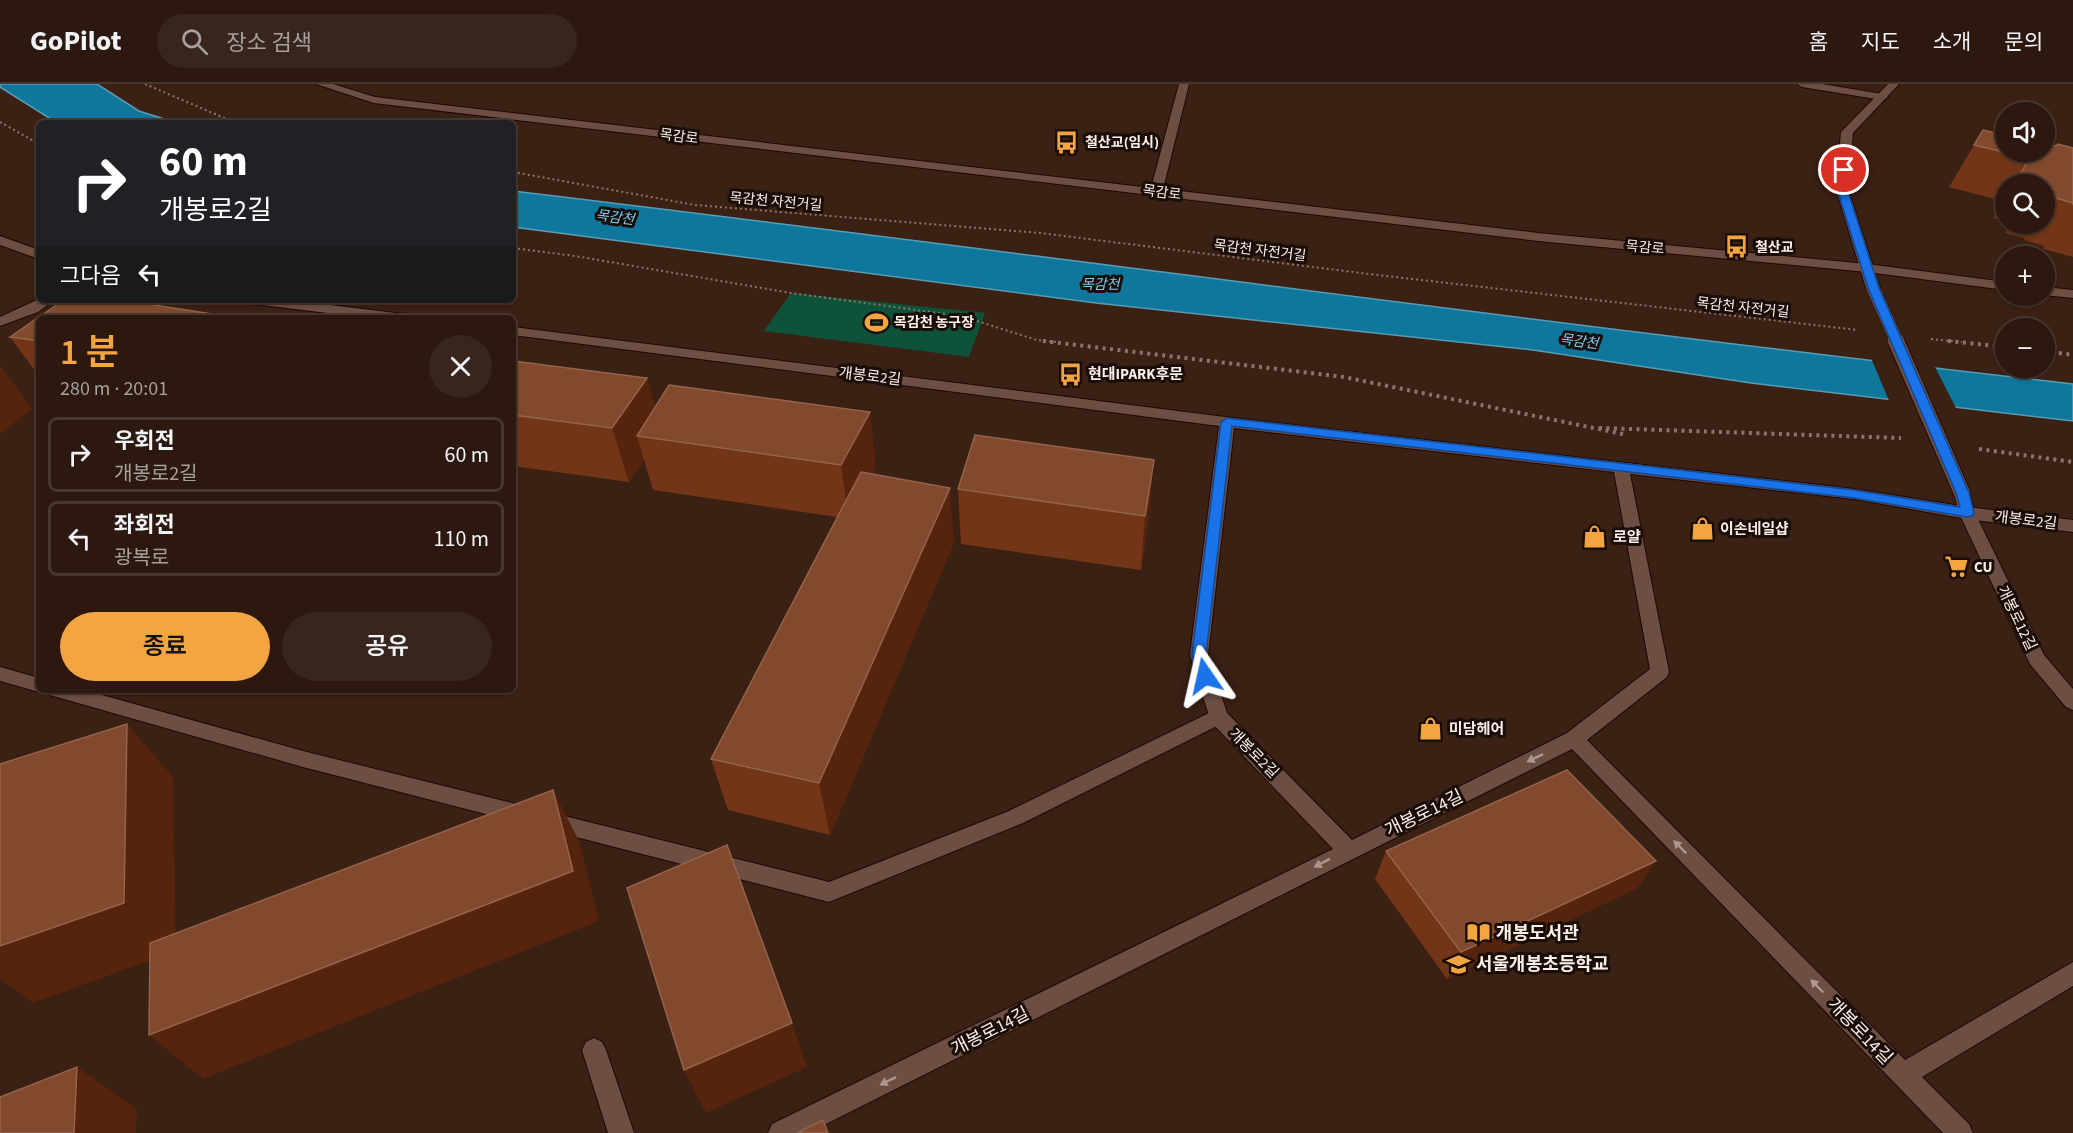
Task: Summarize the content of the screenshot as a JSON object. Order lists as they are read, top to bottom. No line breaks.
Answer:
{"streets":{"street":["목감로","개봉로2길","개봉로12길","개봉로14길"],"path":["목감천 자전거길"]},"crossings":[["목감로","개봉로12길"],["개봉로2길","개봉로12길"],["개봉로2길","개봉로14길"]],"one_way":["개봉로14길"],"water":["목감천"],"places":{"bus stop":["철산교(임시)","철산교","현대IPARK후문"],"sports":["목감천 농구장"],"shop":["이손네일샵","로얄","미담헤어"],"supermarket":["CU"],"library":["개봉도서관"],"school or university":["서울개봉초등학교"]},"page":{"header":"GoPilot","search":"장소 검색","nav":["홈","지도","소개","문의"],"map_buttons":["+","−"],"turn":["60 m","개봉로2길"],"then":"그다음","heading":["1 분","280 m · 20:01"],"list":[{"name":"우회전","note":"개봉로2길","value":"60 m"},{"name":"좌회전","note":"광복로","value":"110 m"}],"buttons":["종료","공유"]}}
